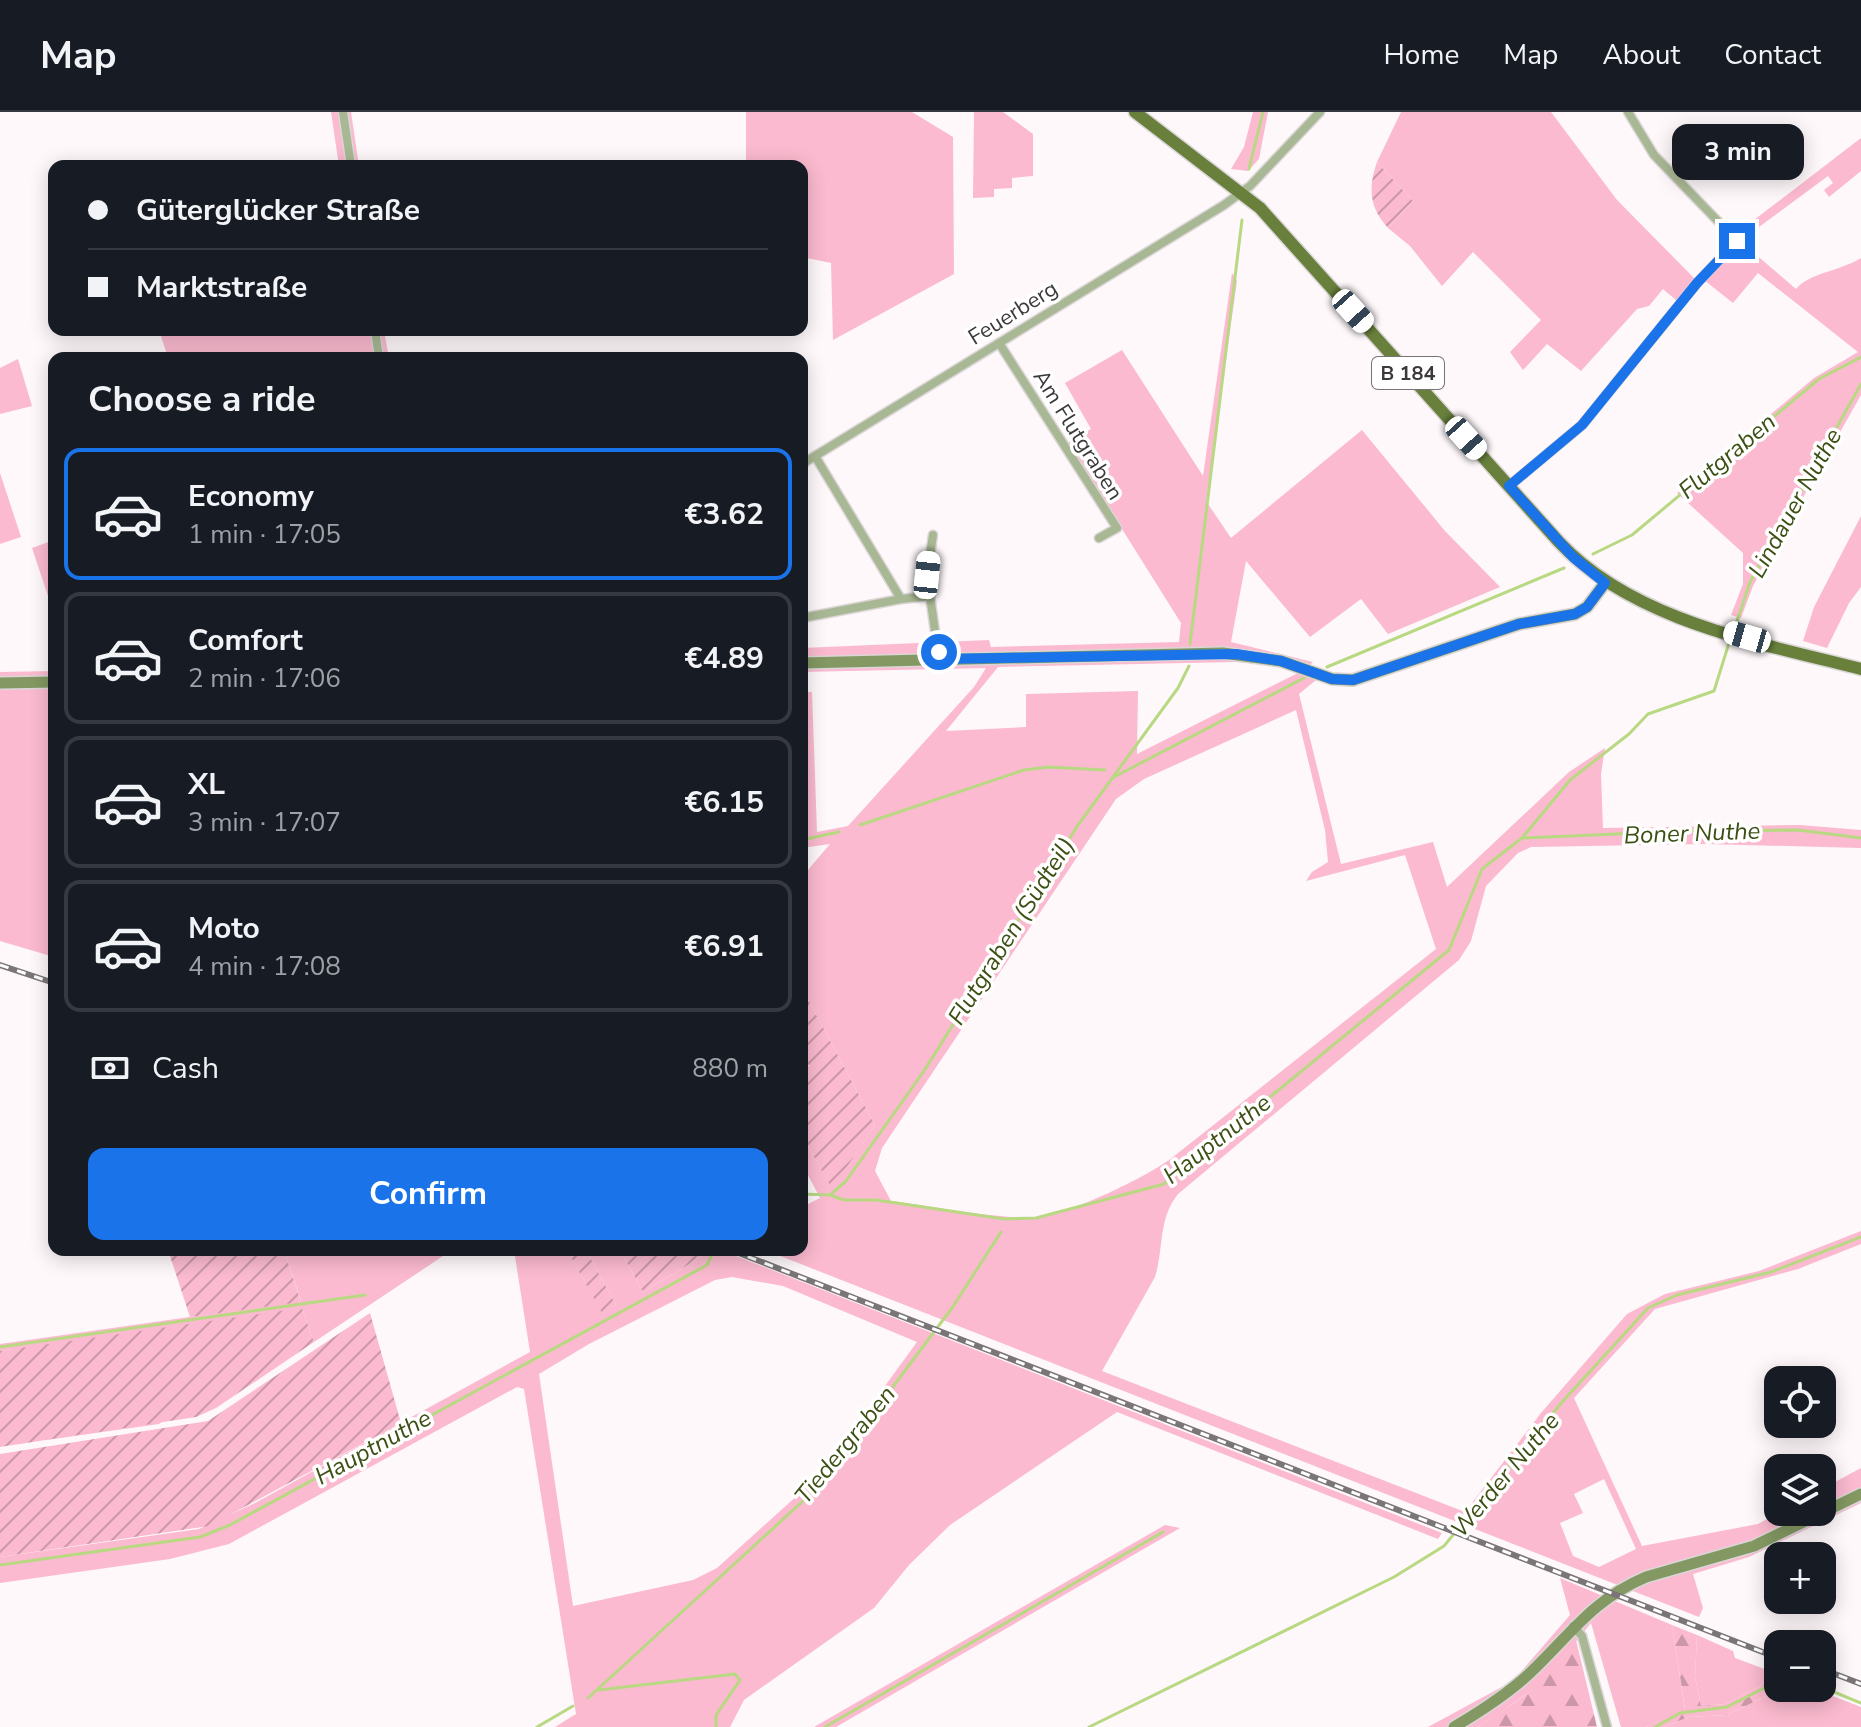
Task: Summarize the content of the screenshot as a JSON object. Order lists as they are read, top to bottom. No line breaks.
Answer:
{"streets":{"main road":["B 184"],"street":["Feuerberg","Am Flutgraben"]},"crossings":[["Feuerberg","B 184"],["Feuerberg","Am Flutgraben"]],"water":["Flutgraben","Lindauer Nuthe","Boner Nuthe","Flutgraben (Südteil)","Hauptnuthe","Tiedergraben","Werder Nuthe"],"page":{"header":"Map","nav":["Home","Map","About","Contact"],"bubble":"3 min","banner":["Güterglücker Straße","Marktstraße"],"heading":"Choose a ride","list":[{"name":"Economy","note":"1 min · 17:05","value":"€3.62"},{"name":"Comfort","note":"2 min · 17:06","value":"€4.89"},{"name":"XL","note":"3 min · 17:07","value":"€6.15"},{"name":"Moto","note":"4 min · 17:08","value":"€6.91"}],"pay":["Cash","880 m"],"buttons":"Confirm","map_buttons":["+","−"]}}
